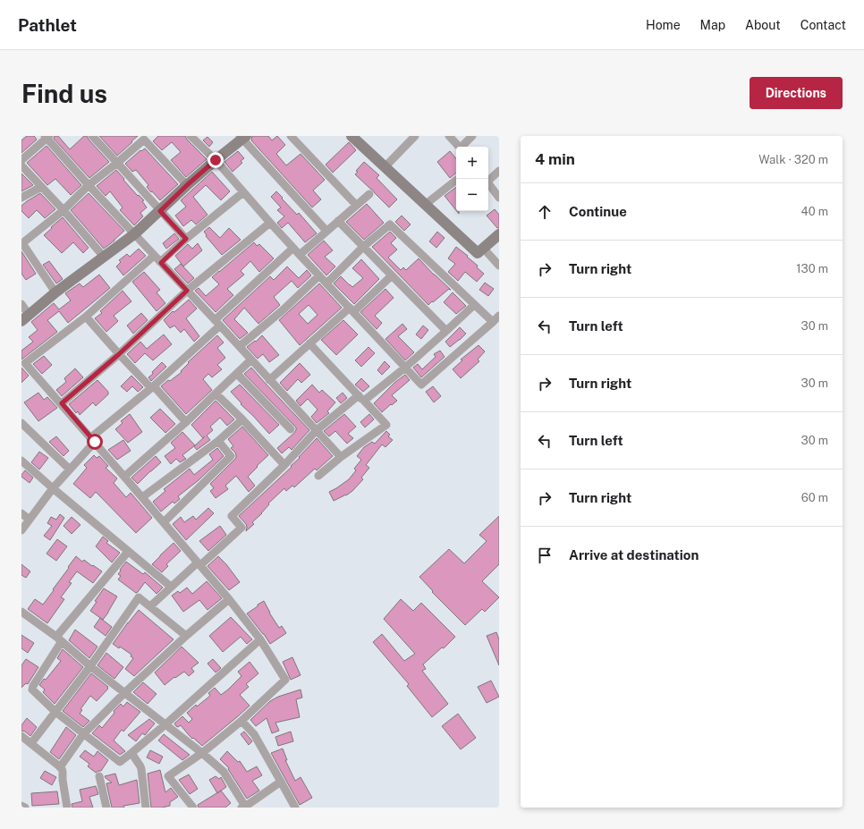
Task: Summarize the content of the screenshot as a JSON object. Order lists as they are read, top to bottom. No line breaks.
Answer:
{"page":{"header":"Pathlet","nav":["Home","Map","About","Contact"],"buttons":"Directions","title":"Find us","heading":["4 min","Walk · 320 m"],"map_buttons":["+","−"],"list":[["Continue","40 m"],["Turn right","130 m"],["Turn left","30 m"],["Turn right","30 m"],["Turn left","30 m"],["Turn right","60 m"],"Arrive at destination"]}}
